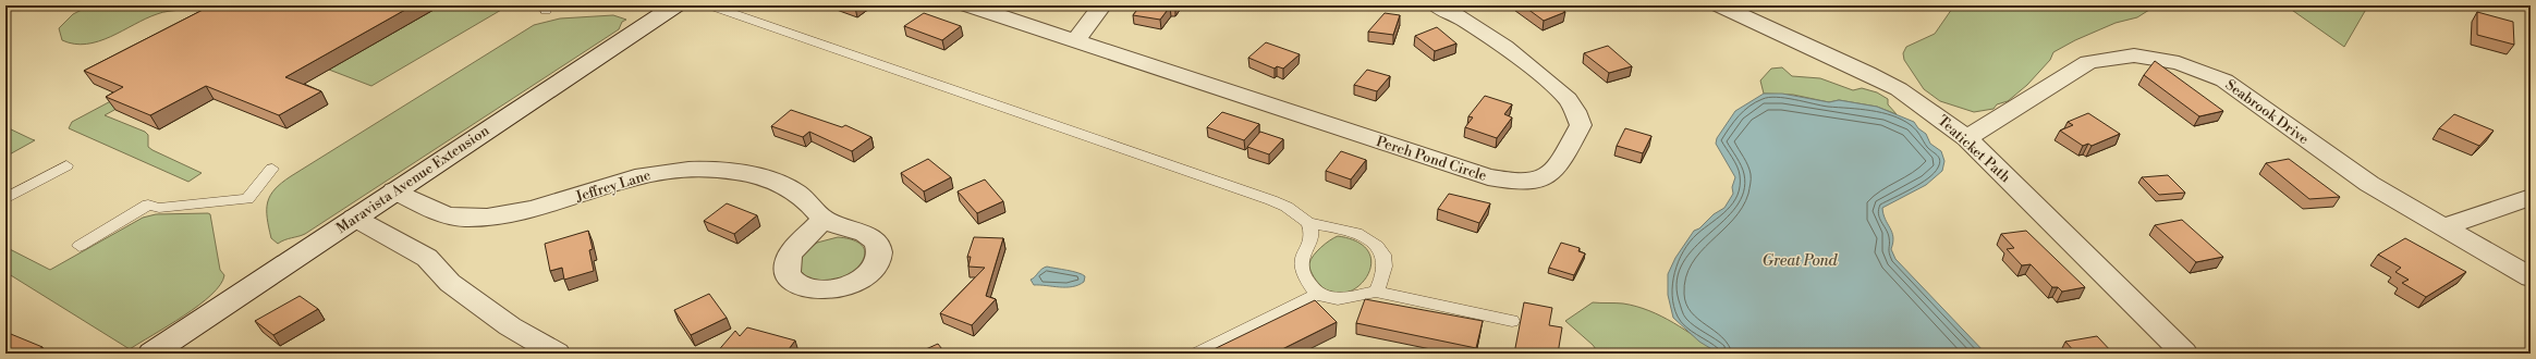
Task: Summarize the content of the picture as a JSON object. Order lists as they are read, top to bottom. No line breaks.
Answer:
{"streets":{"street":["Seabrook Drive","Teaticket Path","Perch Pond Circle","Maravista Avenue Extension","Jeffrey Lane"]},"crossings":[["Seabrook Drive","Teaticket Path"],["Maravista Avenue Extension","Jeffrey Lane"]],"water":["Great Pond"]}
